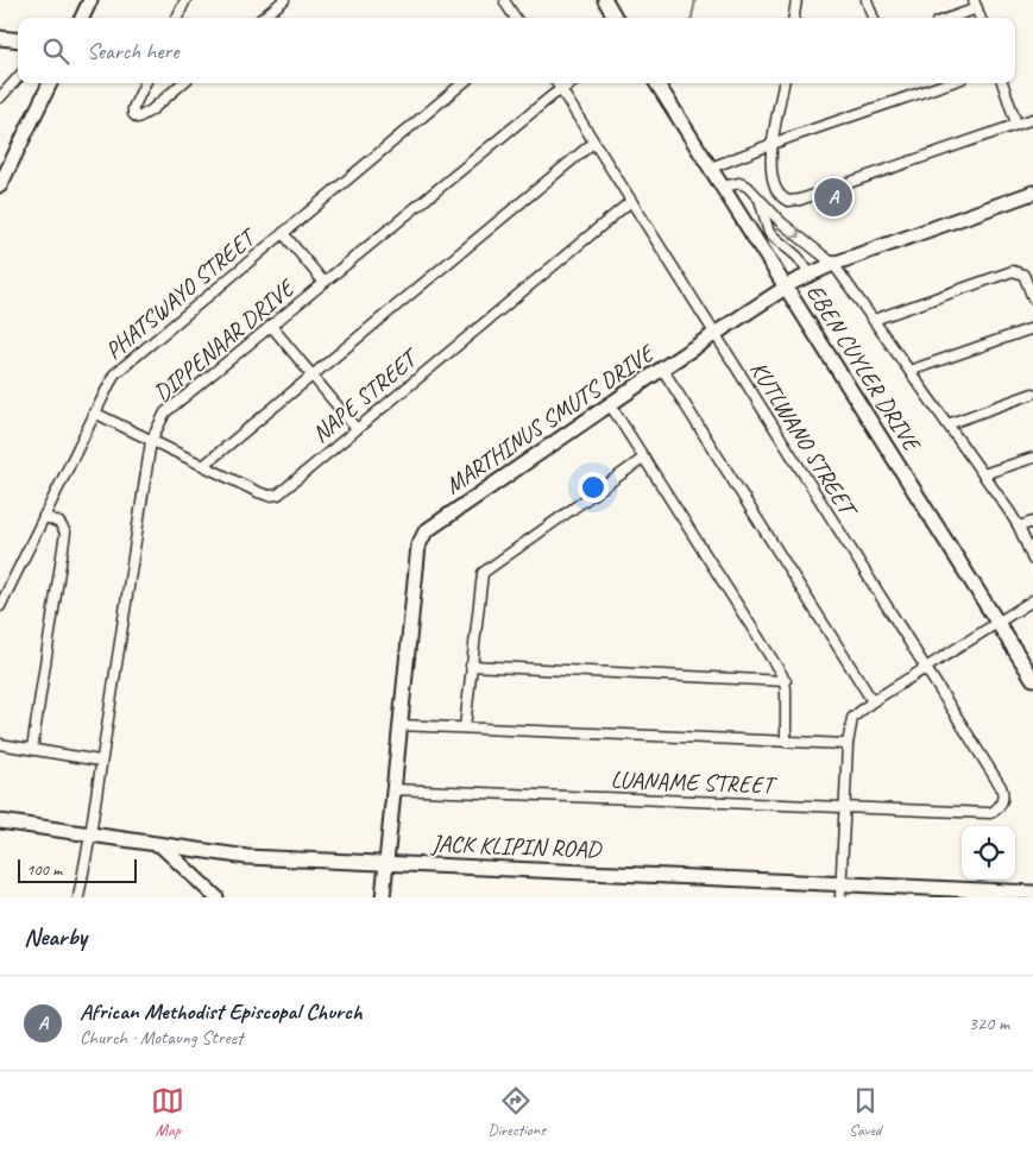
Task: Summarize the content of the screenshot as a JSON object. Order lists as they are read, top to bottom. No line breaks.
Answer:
{"streets":{"street":["PHATSWAYO STREET","DIPPENAAR DRIVE","EBEN CUYLER DRIVE","NAPE STREET","MARTHINUS SMUTS DRIVE","KUTLWANO STREET","LUANAME STREET","JACK KLIPIN ROAD"]},"crossings":[["PHATSWAYO STREET","NAPE STREET"],["DIPPENAAR DRIVE","NAPE STREET"],["DIPPENAAR DRIVE","KUTLWANO STREET"],["DIPPENAAR DRIVE","JACK KLIPIN ROAD"],["EBEN CUYLER DRIVE","MARTHINUS SMUTS DRIVE"],["NAPE STREET","KUTLWANO STREET"],["MARTHINUS SMUTS DRIVE","KUTLWANO STREET"],["MARTHINUS SMUTS DRIVE","LUANAME STREET"],["MARTHINUS SMUTS DRIVE","JACK KLIPIN ROAD"],["KUTLWANO STREET","LUANAME STREET"]],"scale_bar":"100 m","page":{"search":"Search here","pins":"A","scale":"100 m","heading":"Nearby","list":[{"mark":"A","name":"African Methodist Episcopal Church","note":"Church · Motaung Street","value":"320 m"}],"nav":["Map","Directions","Saved"]}}
